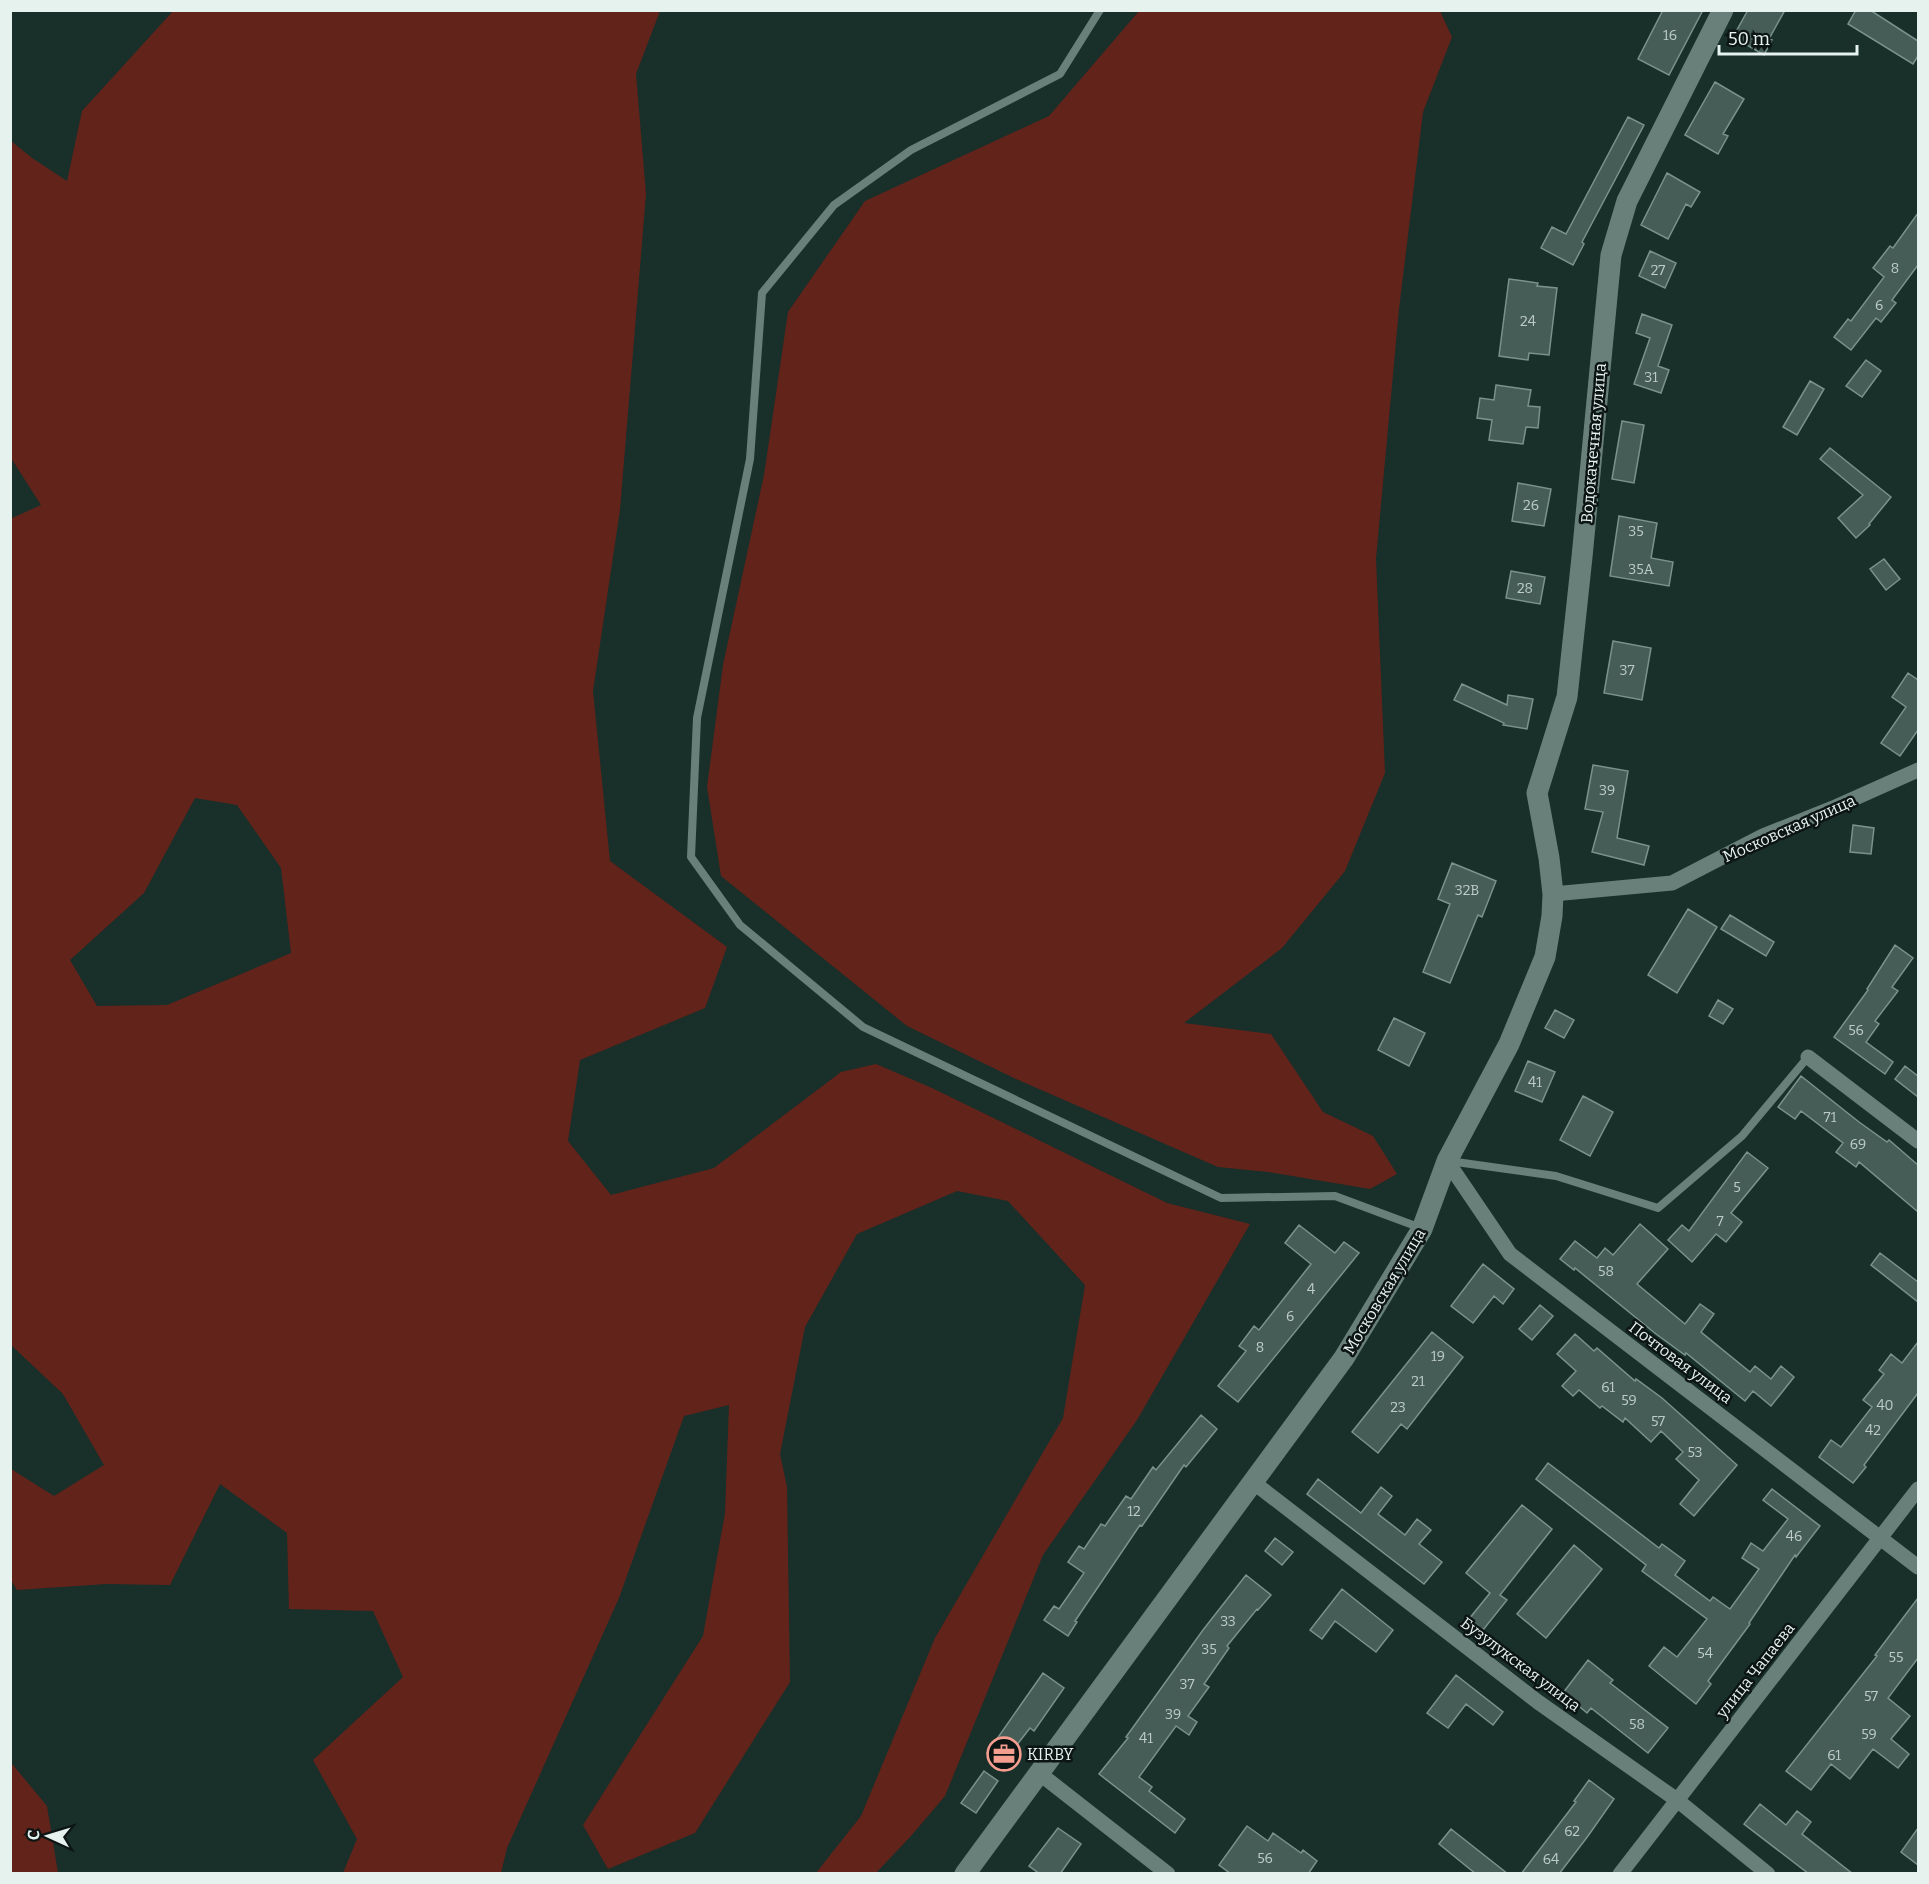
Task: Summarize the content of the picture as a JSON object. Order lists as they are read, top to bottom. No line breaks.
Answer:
{"streets":{"street":["Водокачечная улица","Московская улица","Почтовая улица","Бузулукская улица","улица Чапаева"]},"crossings":[["Водокачечная улица","Московская улица"],["Московская улица","Почтовая улица"],["Московская улица","Бузулукская улица"],["Почтовая улица","улица Чапаева"],["Бузулукская улица","улица Чапаева"]],"places":{"office":["KIRBY"]},"house_numbers":["16","8","27","6","24","31","26","35","35А","28","37","39","32В","56","41","71","69","5","7","58","4","6","8","19","21","61","59","40","23","57","42","53","12","46","33","35","54","55","37","57","39","58","59","41","61","62","56","64"],"scale_bar":"50 m","north":"left"}
